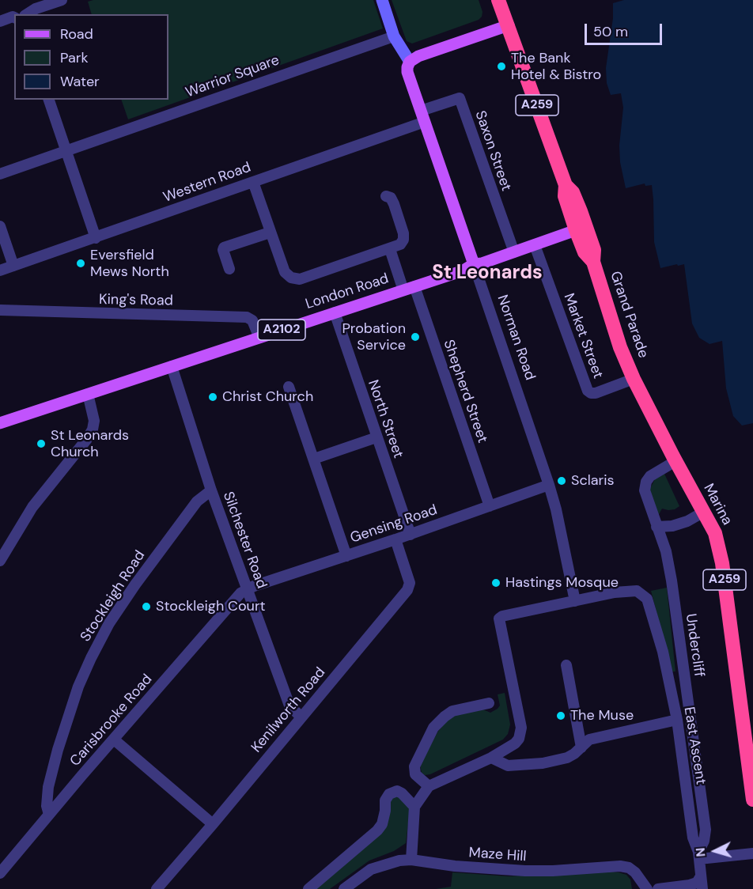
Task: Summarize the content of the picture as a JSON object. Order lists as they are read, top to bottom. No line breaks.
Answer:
{"streets":{"highway":["A259","Grand Parade","Marina"],"main road":["London Road","A2102","Norman Road"],"street":["Warrior Square","Saxon Street","Western Road","King's Road","Market Street","Shepherd Street","North Street","Gensing Road","Silchester Road","Stockleigh Road","Undercliff","Kenilworth Road","Carisbrooke Road","East Ascent","Maze Hill"]},"crossings":[["Saxon Street","Western Road"],["Saxon Street","London Road"],["Saxon Street","Norman Road"],["Western Road","Norman Road"],["London Road","King's Road"],["London Road","Grand Parade"],["London Road","Market Street"],["London Road","Norman Road"],["London Road","Shepherd Street"],["London Road","North Street"],["London Road","Silchester Road"],["Grand Parade","Market Street"],["Grand Parade","Marina"],["Market Street","Marina"],["Norman Road","Gensing Road"],["Norman Road","East Ascent"],["Shepherd Street","Gensing Road"],["North Street","Gensing Road"],["Marina","Undercliff"],["Gensing Road","Silchester Road"],["Gensing Road","Kenilworth Road"],["Gensing Road","Carisbrooke Road"],["Silchester Road","Stockleigh Road"],["Silchester Road","Kenilworth Road"],["Silchester Road","Carisbrooke Road"],["Stockleigh Road","Carisbrooke Road"],["Undercliff","East Ascent"]],"districts":["St Leonards"],"places":["The Bank Hotel & Bistro","Eversfield Mews North","Probation Service","Christ Church","St Leonards Church","Sclaris","Hastings Mosque","Stockleigh Court","The Muse"],"legend":["Road","Park","Water"],"scale_bar":"50 m","north":"left"}
